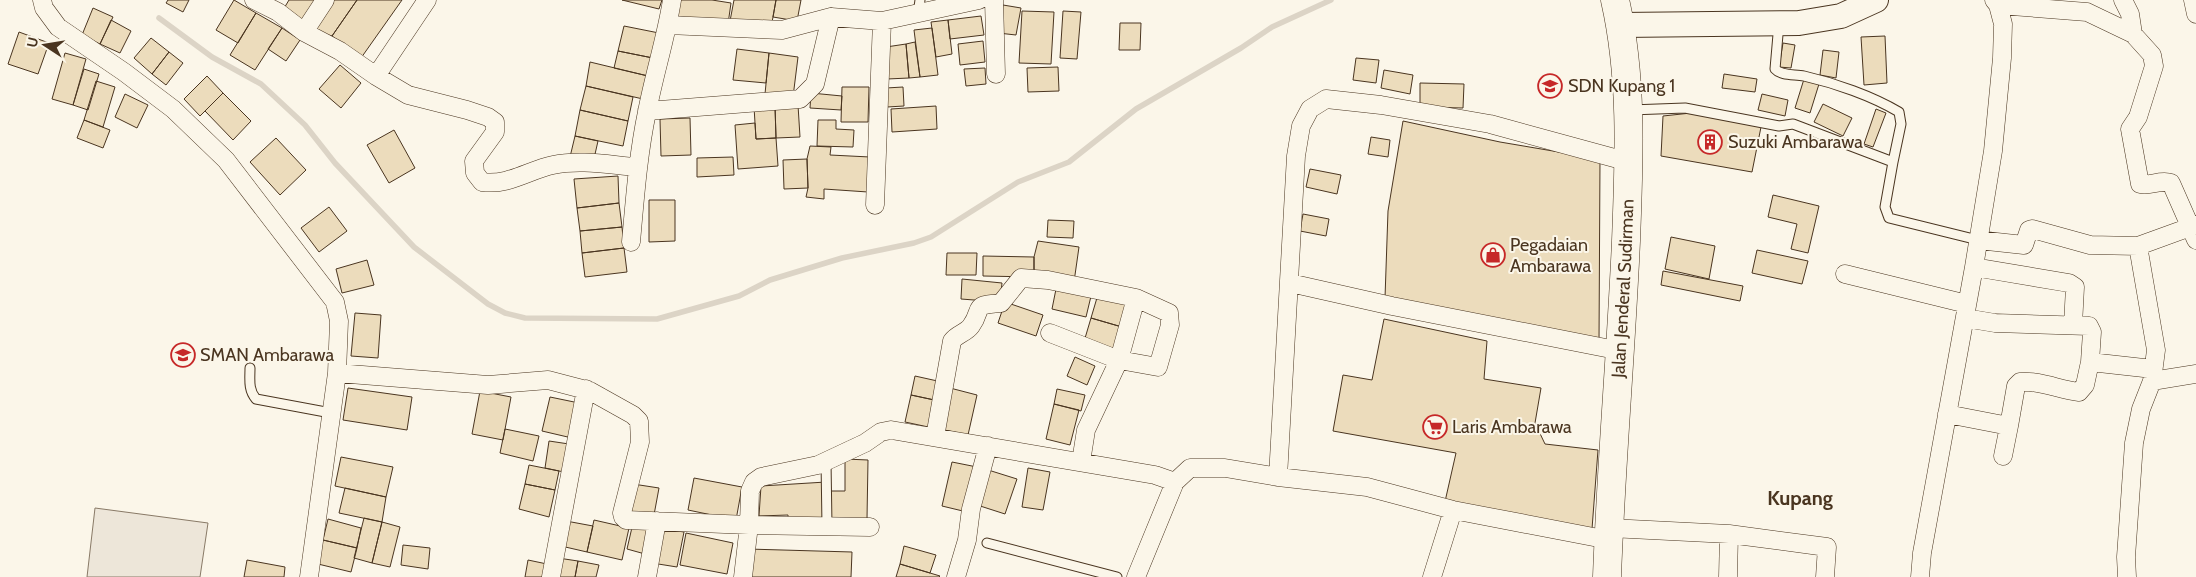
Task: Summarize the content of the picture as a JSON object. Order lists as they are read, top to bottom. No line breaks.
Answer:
{"streets":{"main road":["Jalan Jenderal Sudirman"]},"districts":["Kupang"],"places":{"school or university":["SDN Kupang 1","SMAN Ambarawa"],"building":["Suzuki Ambarawa"],"shop":["Pegadaian Ambarawa"],"supermarket":["Laris Ambarawa"]},"north":"left"}
